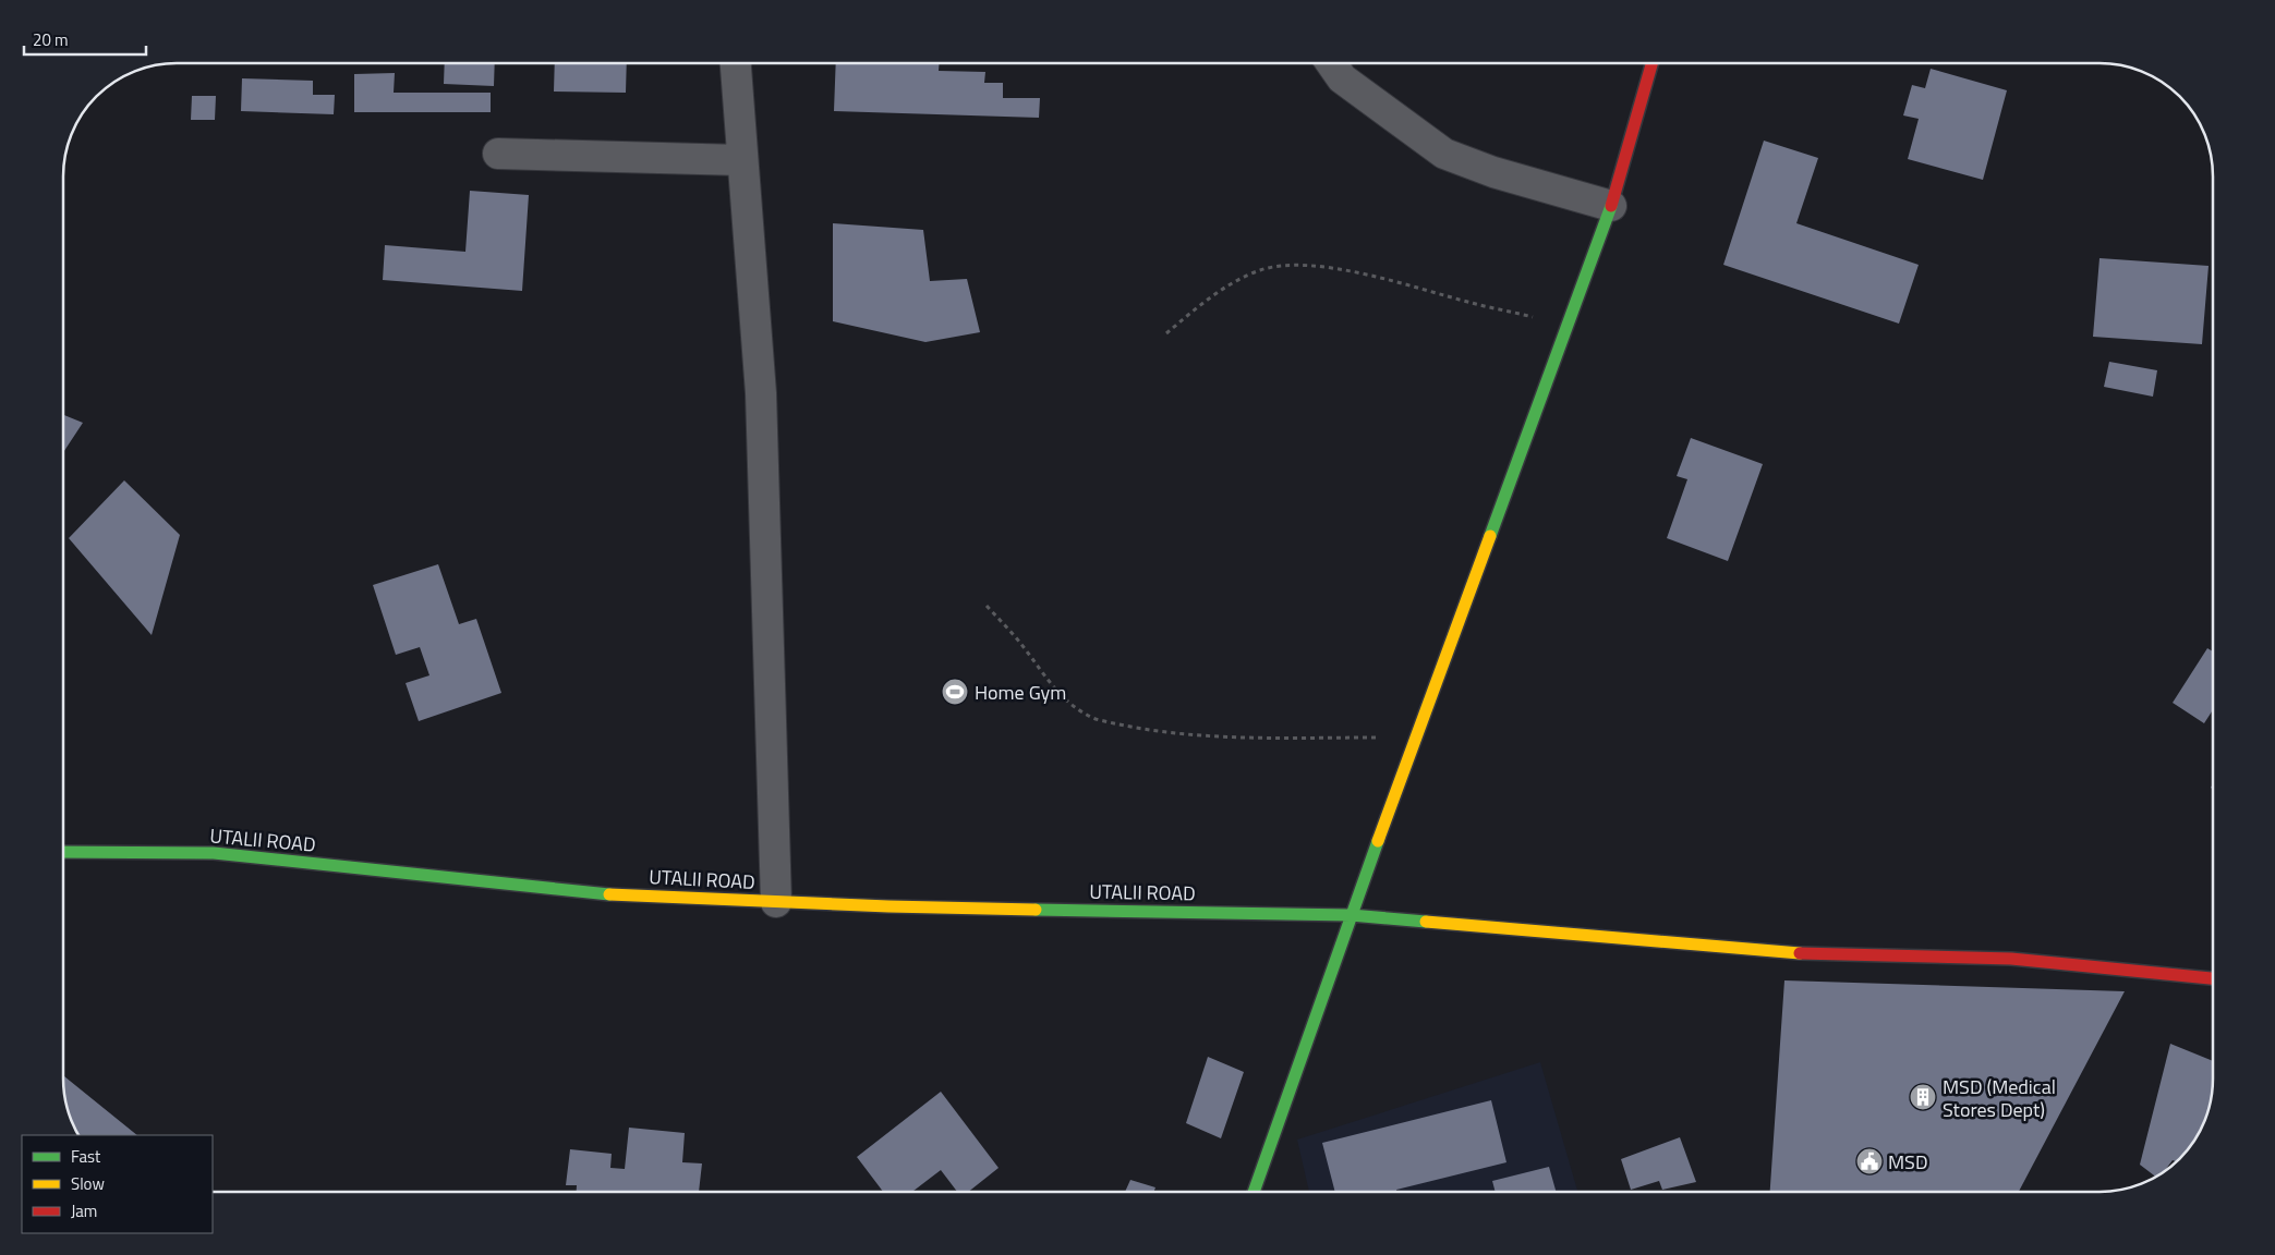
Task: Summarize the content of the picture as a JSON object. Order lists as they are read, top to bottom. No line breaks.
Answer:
{"streets":{"street":["UTALII ROAD"]},"places":{"sports":["Home Gym"],"building":["MSD (Medical Stores Dept)"],"public building":["MSD"]},"legend":["Fast","Slow","Jam"],"scale_bar":"20 m"}
